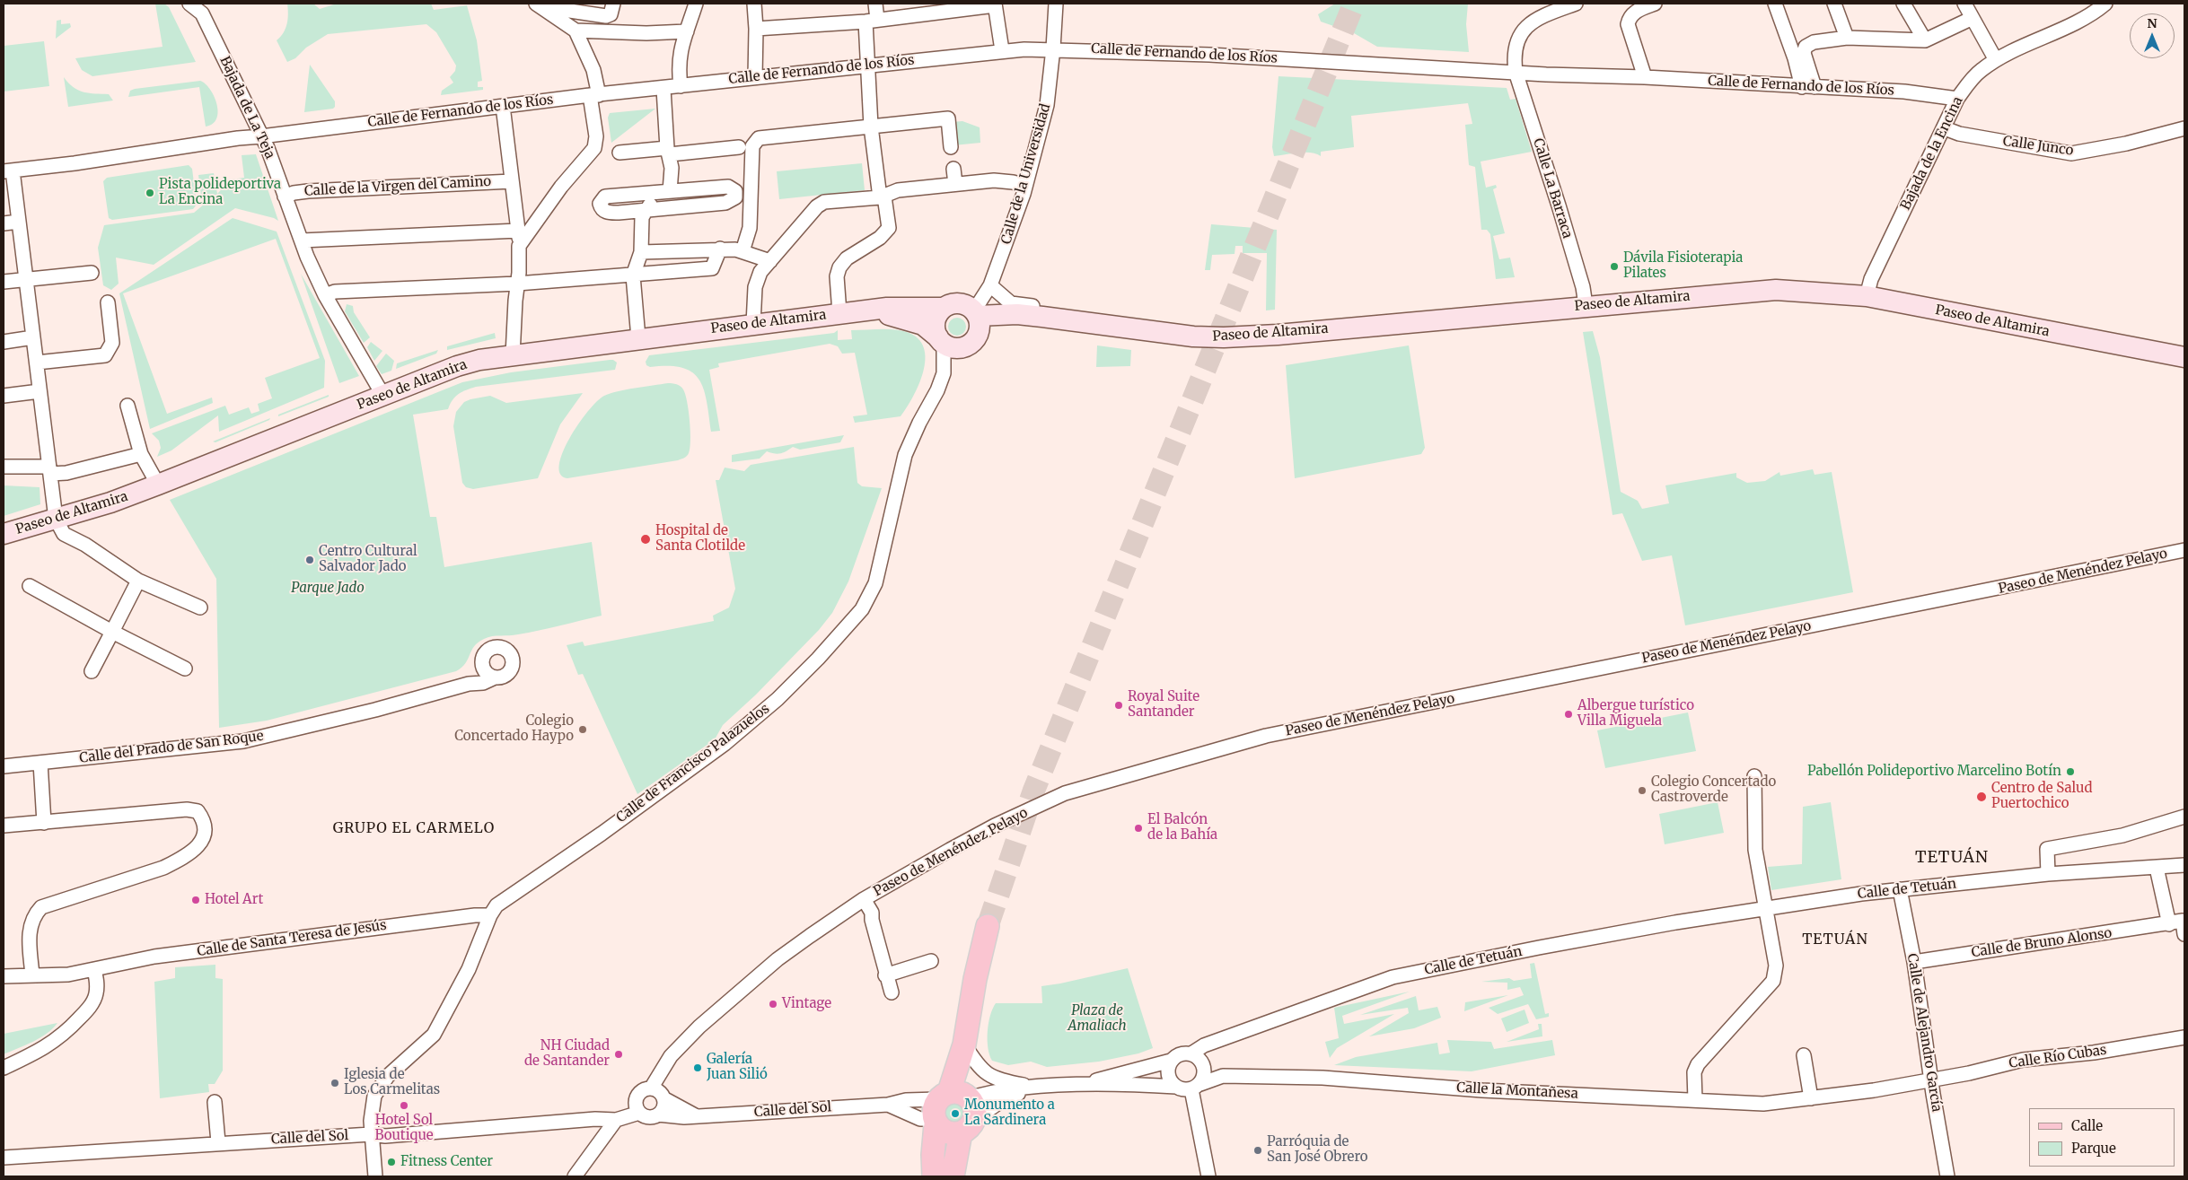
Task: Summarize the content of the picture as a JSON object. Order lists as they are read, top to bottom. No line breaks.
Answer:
{"streets":{"main road":["Paseo de Altamira"],"street":["Calle de Fernando de los Ríos","Bajada de La Teja","Calle Junco","Bajada de la Encina","Calle de la Universidad","Calle de la Virgen del Camino","Calle La Barraca","Paseo de Menéndez Pelayo","Calle del Prado de San Roque","Calle de Francisco Palazuelos","Calle de Tetuán","Calle de Santa Teresa de Jesús","Calle de Bruno Alonso","Calle de Alejandro García","Calle Río Cubas","Calle la Montañesa","Calle del Sol"]},"crossings":[["Calle de Fernando de los Ríos","Bajada de La Teja"],["Calle de Fernando de los Ríos","Bajada de la Encina"],["Calle de Fernando de los Ríos","Calle de la Universidad"],["Calle de Fernando de los Ríos","Calle de la Virgen del Camino"],["Calle de Fernando de los Ríos","Calle La Barraca"],["Bajada de La Teja","Calle de la Virgen del Camino"],["Bajada de La Teja","Paseo de Altamira"],["Calle Junco","Bajada de la Encina"],["Bajada de la Encina","Paseo de Altamira"],["Calle de la Universidad","Paseo de Altamira"],["Calle de la Universidad","Calle de Francisco Palazuelos"],["Calle de la Virgen del Camino","Paseo de Altamira"],["Calle La Barraca","Paseo de Altamira"],["Paseo de Altamira","Calle de Francisco Palazuelos"],["Paseo de Menéndez Pelayo","Calle del Sol"],["Calle de Francisco Palazuelos","Calle de Santa Teresa de Jesús"],["Calle de Francisco Palazuelos","Calle del Sol"],["Calle de Tetuán","Calle de Alejandro García"],["Calle de Tetuán","Calle la Montañesa"],["Calle de Bruno Alonso","Calle de Alejandro García"],["Calle de Alejandro García","Calle Río Cubas"],["Calle de Alejandro García","Calle la Montañesa"],["Calle Río Cubas","Calle la Montañesa"]],"districts":["GRUPO EL CARMELO","TETUÁN","TETUÁN"],"parks":["Parque Jado","Plaza de Amaliach"],"places":["Pista polideportiva La Encina","Dávila Fisioterapia Pilates","Hospital de Santa Clotilde","Centro Cultural Salvador Jado","Royal Suite Santander","Albergue turístico Villa Miguela","Colegio Concertado Haypo","Pabellón Polideportivo Marcelino Botín","Colegio Concertado Castroverde","Centro de Salud Puertochico","El Balcón de la Bahía","Hotel Art","Vintage","NH Ciudad de Santander","Galería Juan Silió","Iglesia de Los Carmelitas","Hotel Sol Boutique","Monumento a La Sardinera","Parróquia de San José Obrero","Fitness Center"],"legend":["Calle","Parque"],"north":"top"}
